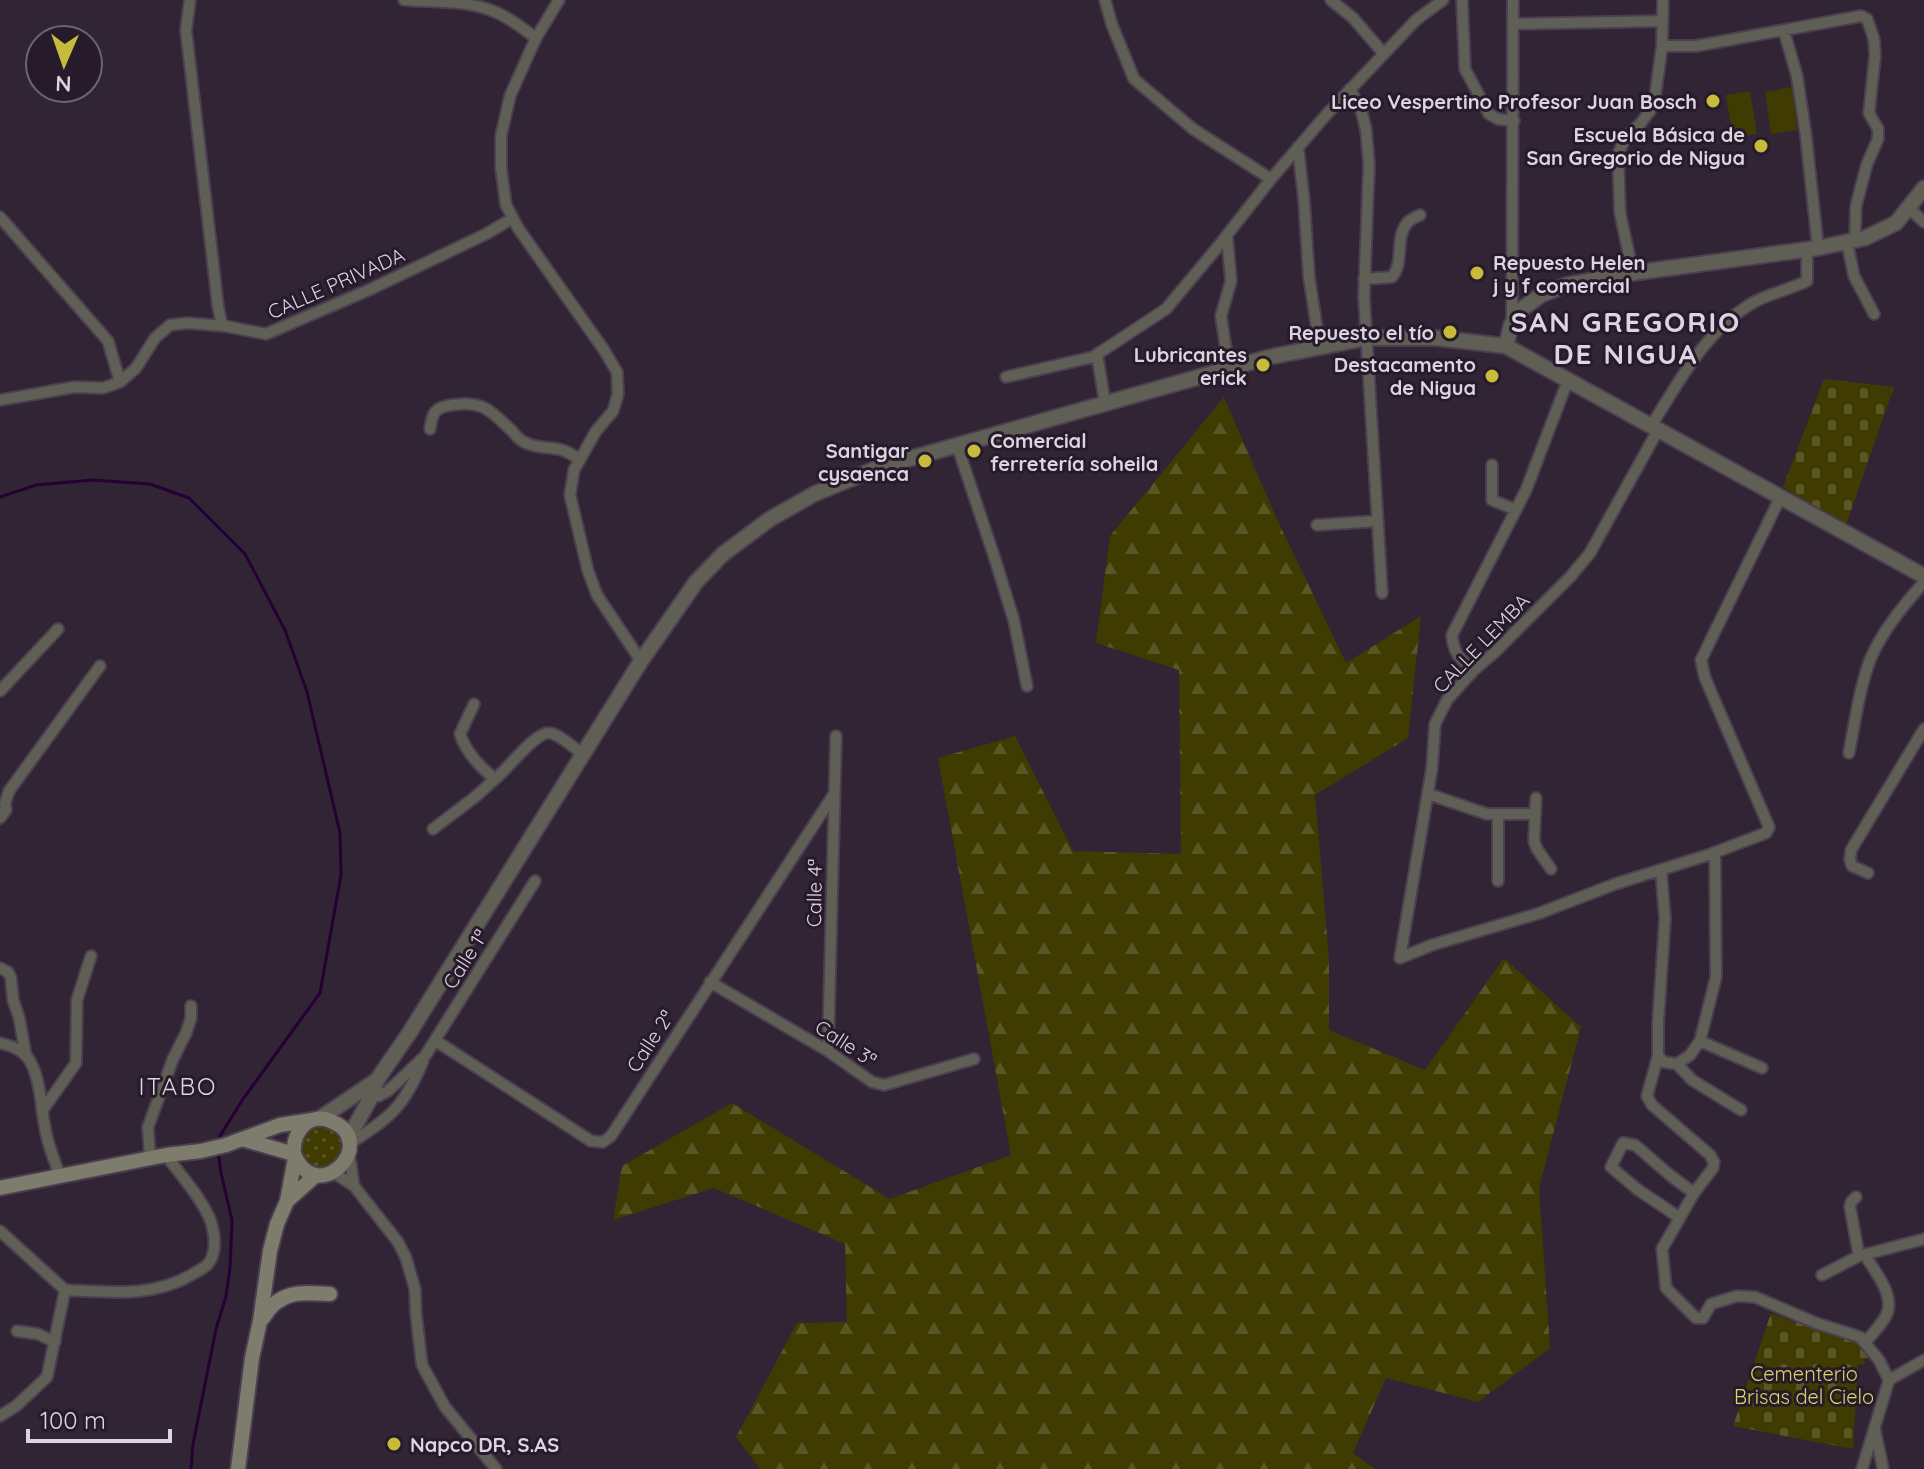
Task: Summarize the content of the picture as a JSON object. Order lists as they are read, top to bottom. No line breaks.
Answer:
{"streets":{"street":["CALLE PRIVADA","CALLE LEMBA","Calle 4ª","Calle 1ª","Calle 2ª","Calle 3ª"]},"crossings":[["Calle 4ª","Calle 2ª"],["Calle 4ª","Calle 3ª"],["Calle 1ª","Calle 2ª"],["Calle 2ª","Calle 3ª"]],"districts":["SAN GREGORIO DE NIGUA","ITABO"],"parks":["Cementerio Brisas del Cielo"],"places":["Liceo Vespertino Profesor Juan Bosch","Escuela Básica de San Gregorio de Nigua","Repuesto Helen j y f comercial","Repuesto el tío","Lubricantes erick","Destacamento de Nigua","Comercial ferretería soheila","Santigar cysaenca","Napco DR, S.AS"],"scale_bar":"100 m","north":"bottom"}
